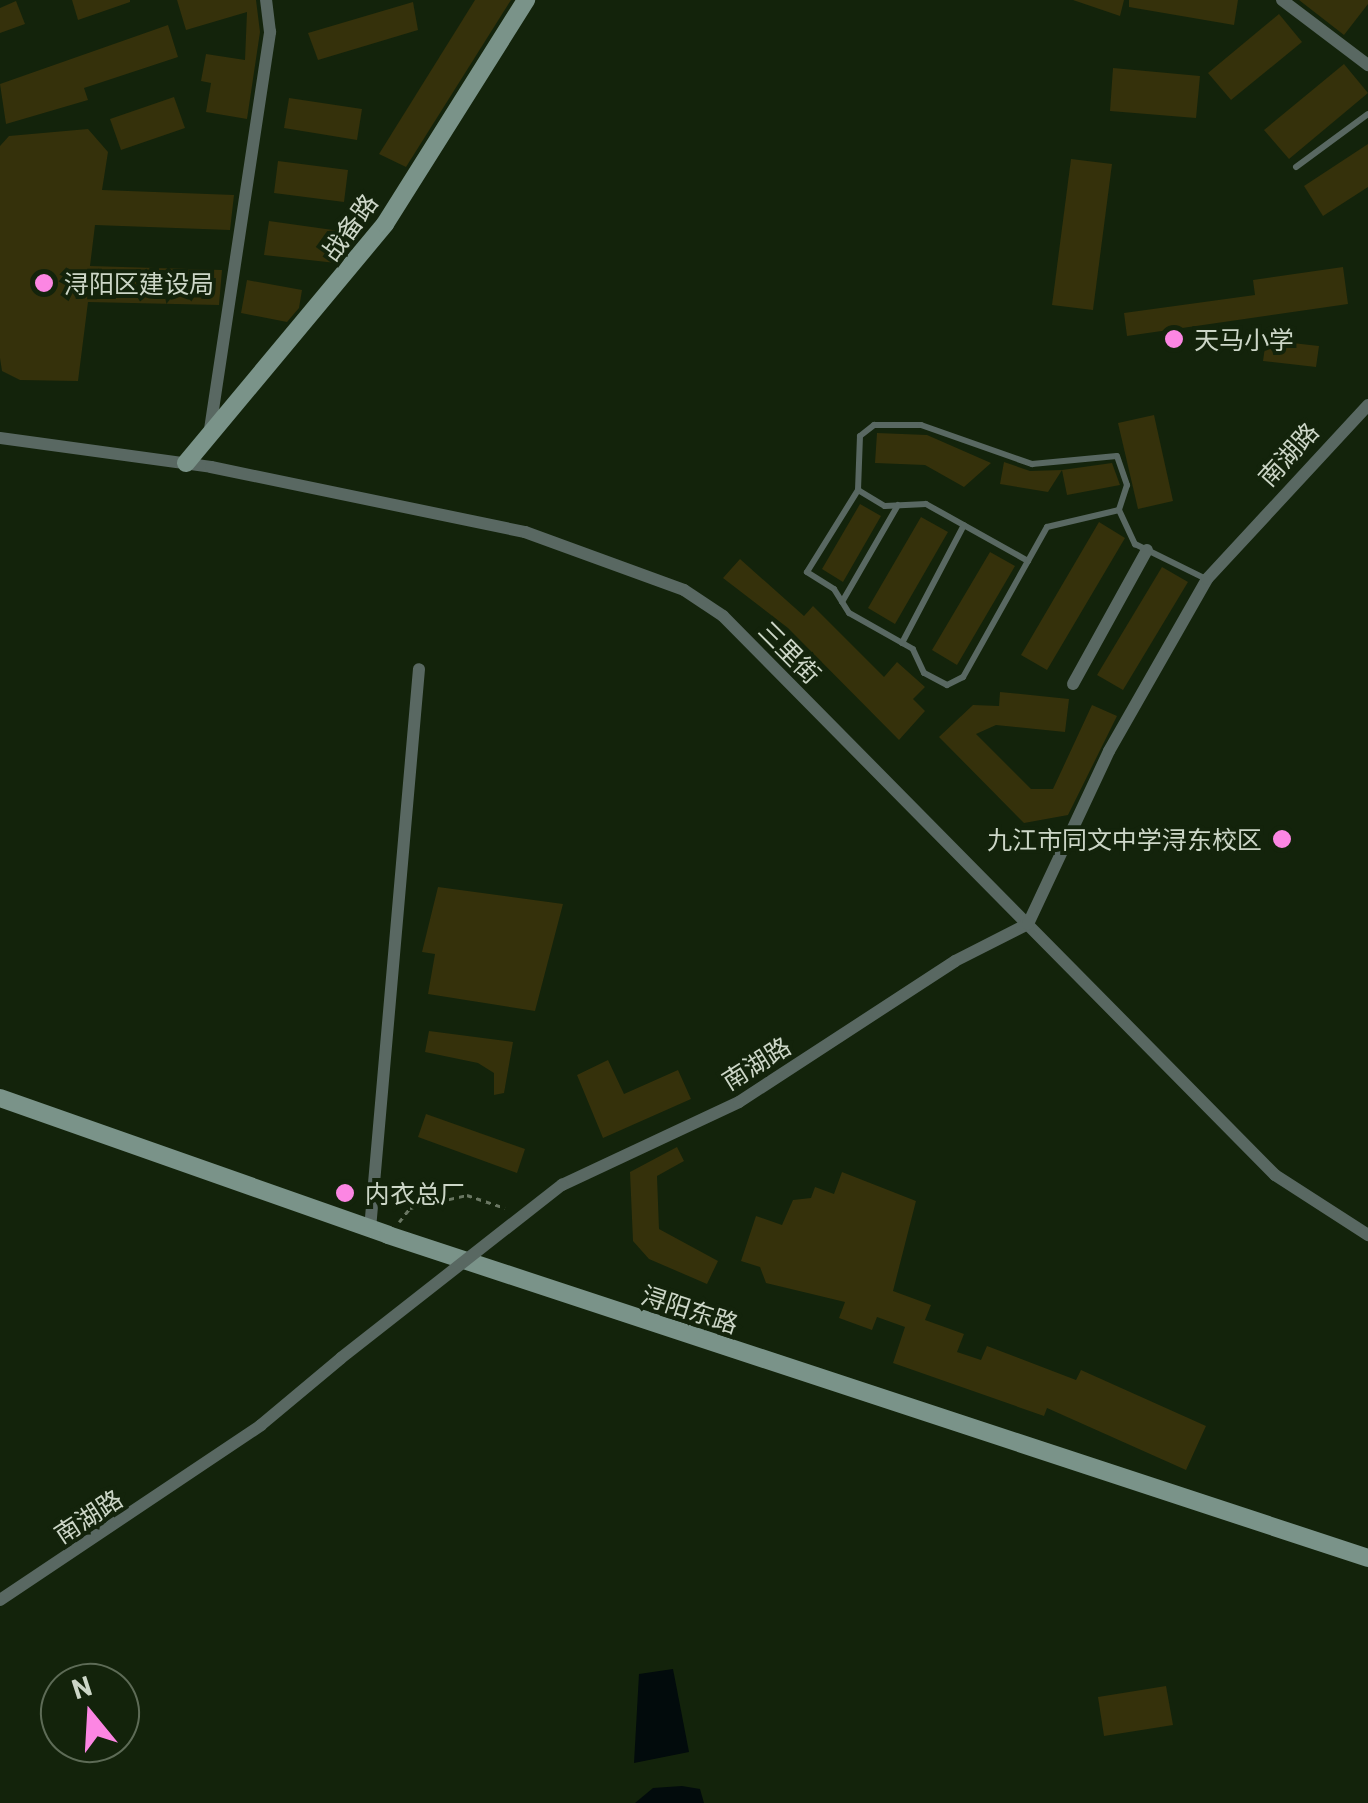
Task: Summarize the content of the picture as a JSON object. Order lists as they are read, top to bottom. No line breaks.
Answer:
{"streets":{"main road":["战备路","浔阳东路"],"street":["南湖路","三里街"]},"crossings":[["战备路","三里街"],["南湖路","三里街"]],"places":["浔阳区建设局","天马小学","九江市同文中学浔东校区","内衣总厂"],"north":"top"}
